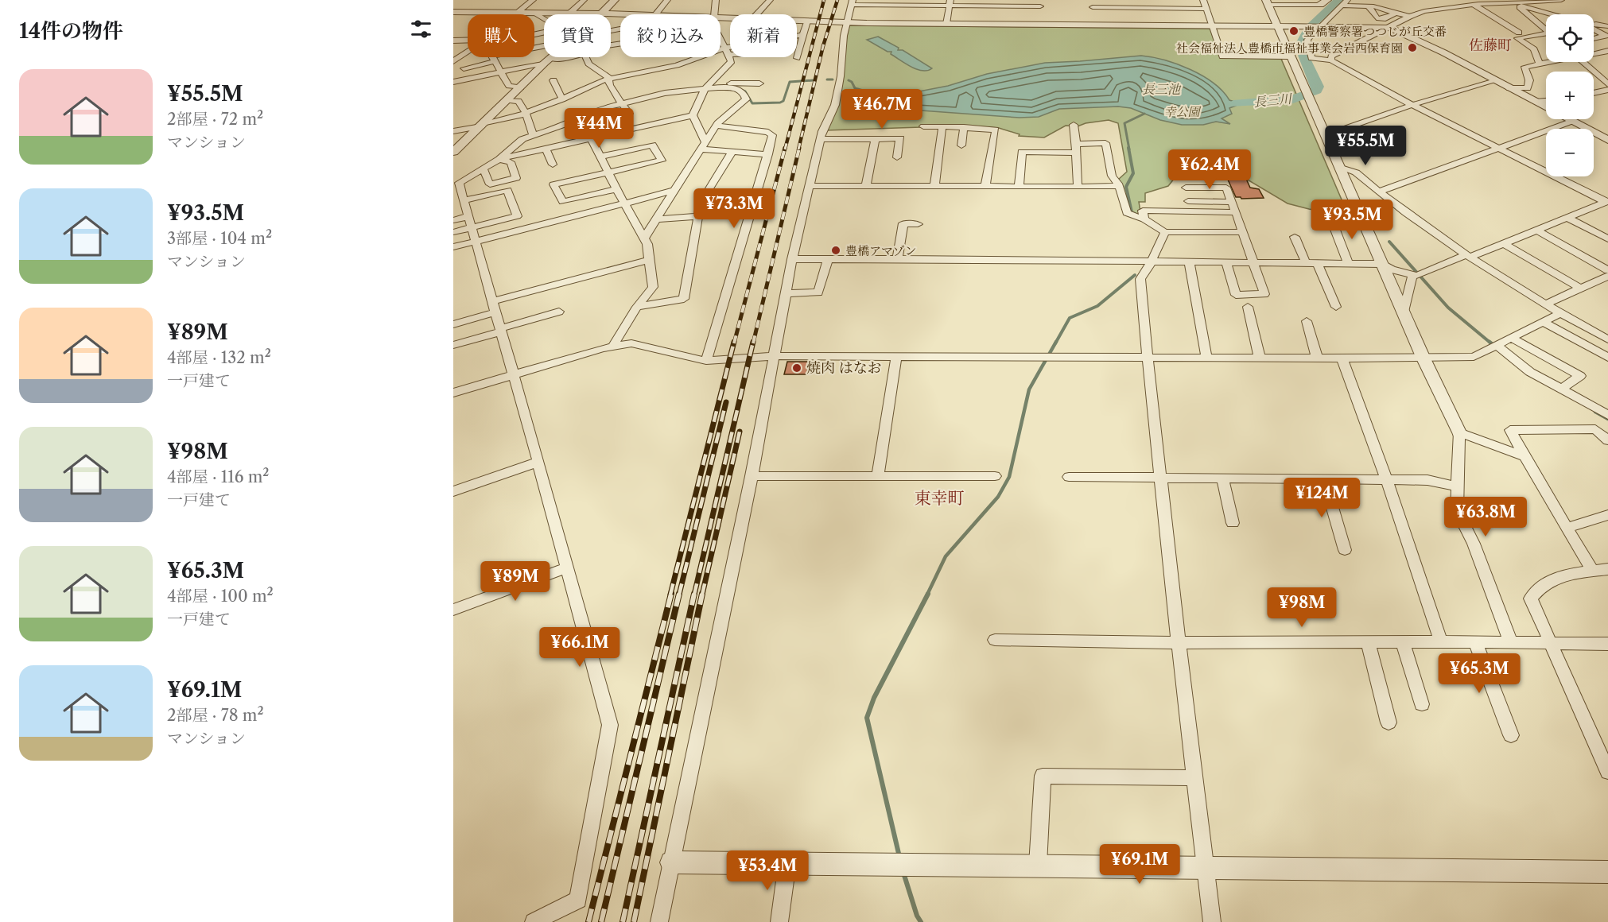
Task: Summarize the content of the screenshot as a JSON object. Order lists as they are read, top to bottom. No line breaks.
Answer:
{"districts":["佐藤町","東幸町"],"water":["長三池","長三川"],"parks":["幸公園"],"places":["豊橋警察署つつじが丘交番","社会福祉法人豊橋市福祉事業会岩西保育園","豊橋アマゾン","焼肉 はなお"],"page":{"heading":"14件の物件","map_buttons":["+","−"],"chip":["購入","賃貸","絞り込み","新着"],"list":[{"name":"¥55.5M","note":"2部屋 · 72 m² · マンション"},{"name":"¥93.5M","note":"3部屋 · 104 m² · マンション"},{"name":"¥89M","note":"4部屋 · 132 m² · 一戸建て"},{"name":"¥98M","note":"4部屋 · 116 m² · 一戸建て"},{"name":"¥65.3M","note":"4部屋 · 100 m² · 一戸建て"},{"name":"¥69.1M","note":"2部屋 · 78 m² · マンション"}],"price":["¥46.7M","¥44M","¥55.5M","¥62.4M","¥73.3M","¥93.5M","¥124M","¥63.8M","¥89M","¥98M","¥66.1M","¥65.3M","¥69.1M","¥53.4M"]}}
